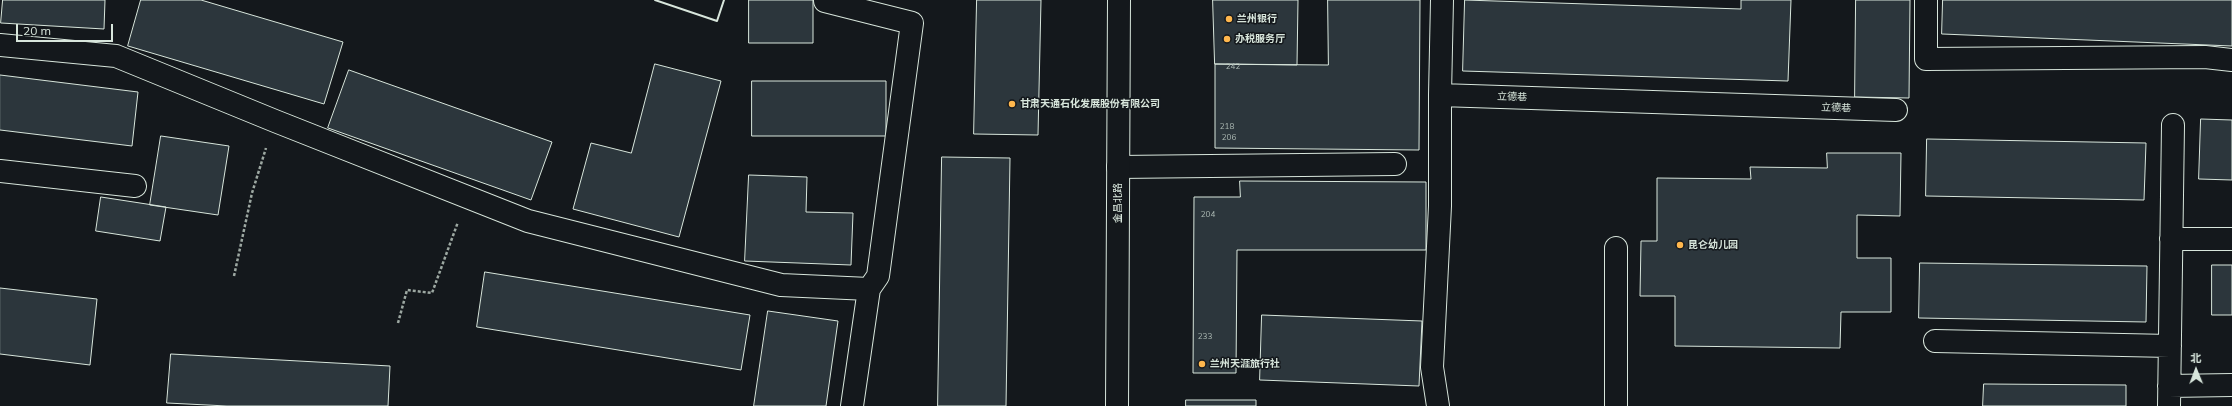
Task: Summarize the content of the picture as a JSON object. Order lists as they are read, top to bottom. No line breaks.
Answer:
{"streets":{"street":["立德巷","金昌北路"]},"places":["兰州银行","办税服务厅","甘肃天通石化发展股份有限公司","昆仑幼儿园","兰州天涯旅行社"],"house_numbers":["242","218","206","204","233"],"scale_bar":"20 m","north":"top"}
